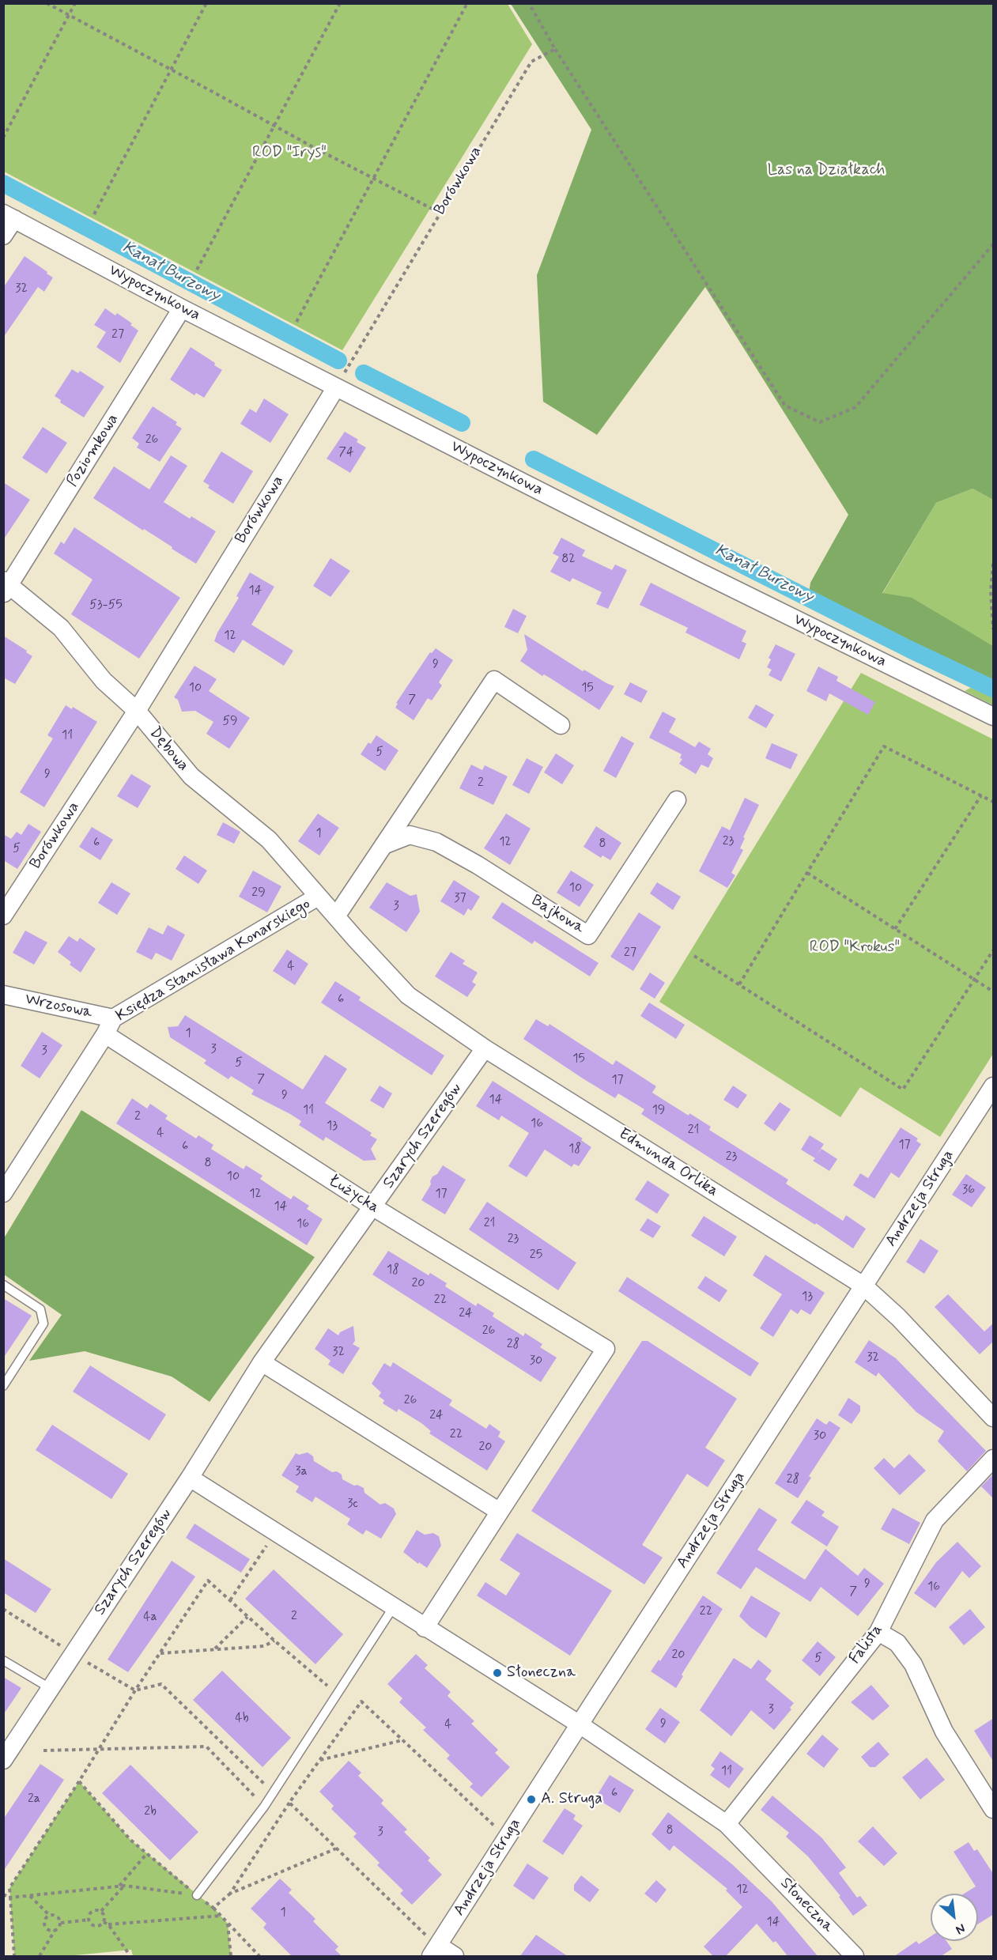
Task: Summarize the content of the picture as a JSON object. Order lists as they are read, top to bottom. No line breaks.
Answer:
{"streets":{"street":["Borówkowa","Wypoczynkowa","Poziomkowa","Dębowa","Bajkowa","Księdza Stanisława Konarskiego","Wrzosowa","Szarych Szeregów","Edmunda Orlika","Łużycka","Andrzeja Struga","Falista","Słoneczna"]},"crossings":[["Borówkowa","Wypoczynkowa"],["Borówkowa","Dębowa"],["Wypoczynkowa","Poziomkowa"],["Poziomkowa","Dębowa"],["Dębowa","Księdza Stanisława Konarskiego"],["Dębowa","Edmunda Orlika"],["Księdza Stanisława Konarskiego","Wrzosowa"],["Księdza Stanisława Konarskiego","Łużycka"],["Szarych Szeregów","Edmunda Orlika"],["Szarych Szeregów","Łużycka"],["Szarych Szeregów","Słoneczna"],["Edmunda Orlika","Andrzeja Struga"],["Andrzeja Struga","Słoneczna"],["Falista","Słoneczna"]],"water":["Kanał Burzowy"],"parks":["ROD \"Irys\"","Las na Działkach","ROD \"Krokus\""],"places":["Słoneczna","A. Struga"],"house_numbers":["32","27","26","74","82","14","53-55","12","9","10","15","7","59","11","5","9","2","1","23","12","6","8","5","10","29","37","3","27","4","6","1","3","3","15","5","7","17","9","14","11","19","2","16","13","21","4","17","6","18","23","8","10","36","12","17","14","21","16","23","25","18","20","13","22","24","26","28","32","32","30","26","24","22","30","20","3a","28","3c","9","16","7","22","2","4a","20","5","3","4b","9","4","11","6","2a","2b","8","3","12","1","14"],"north":"bottom right"}
